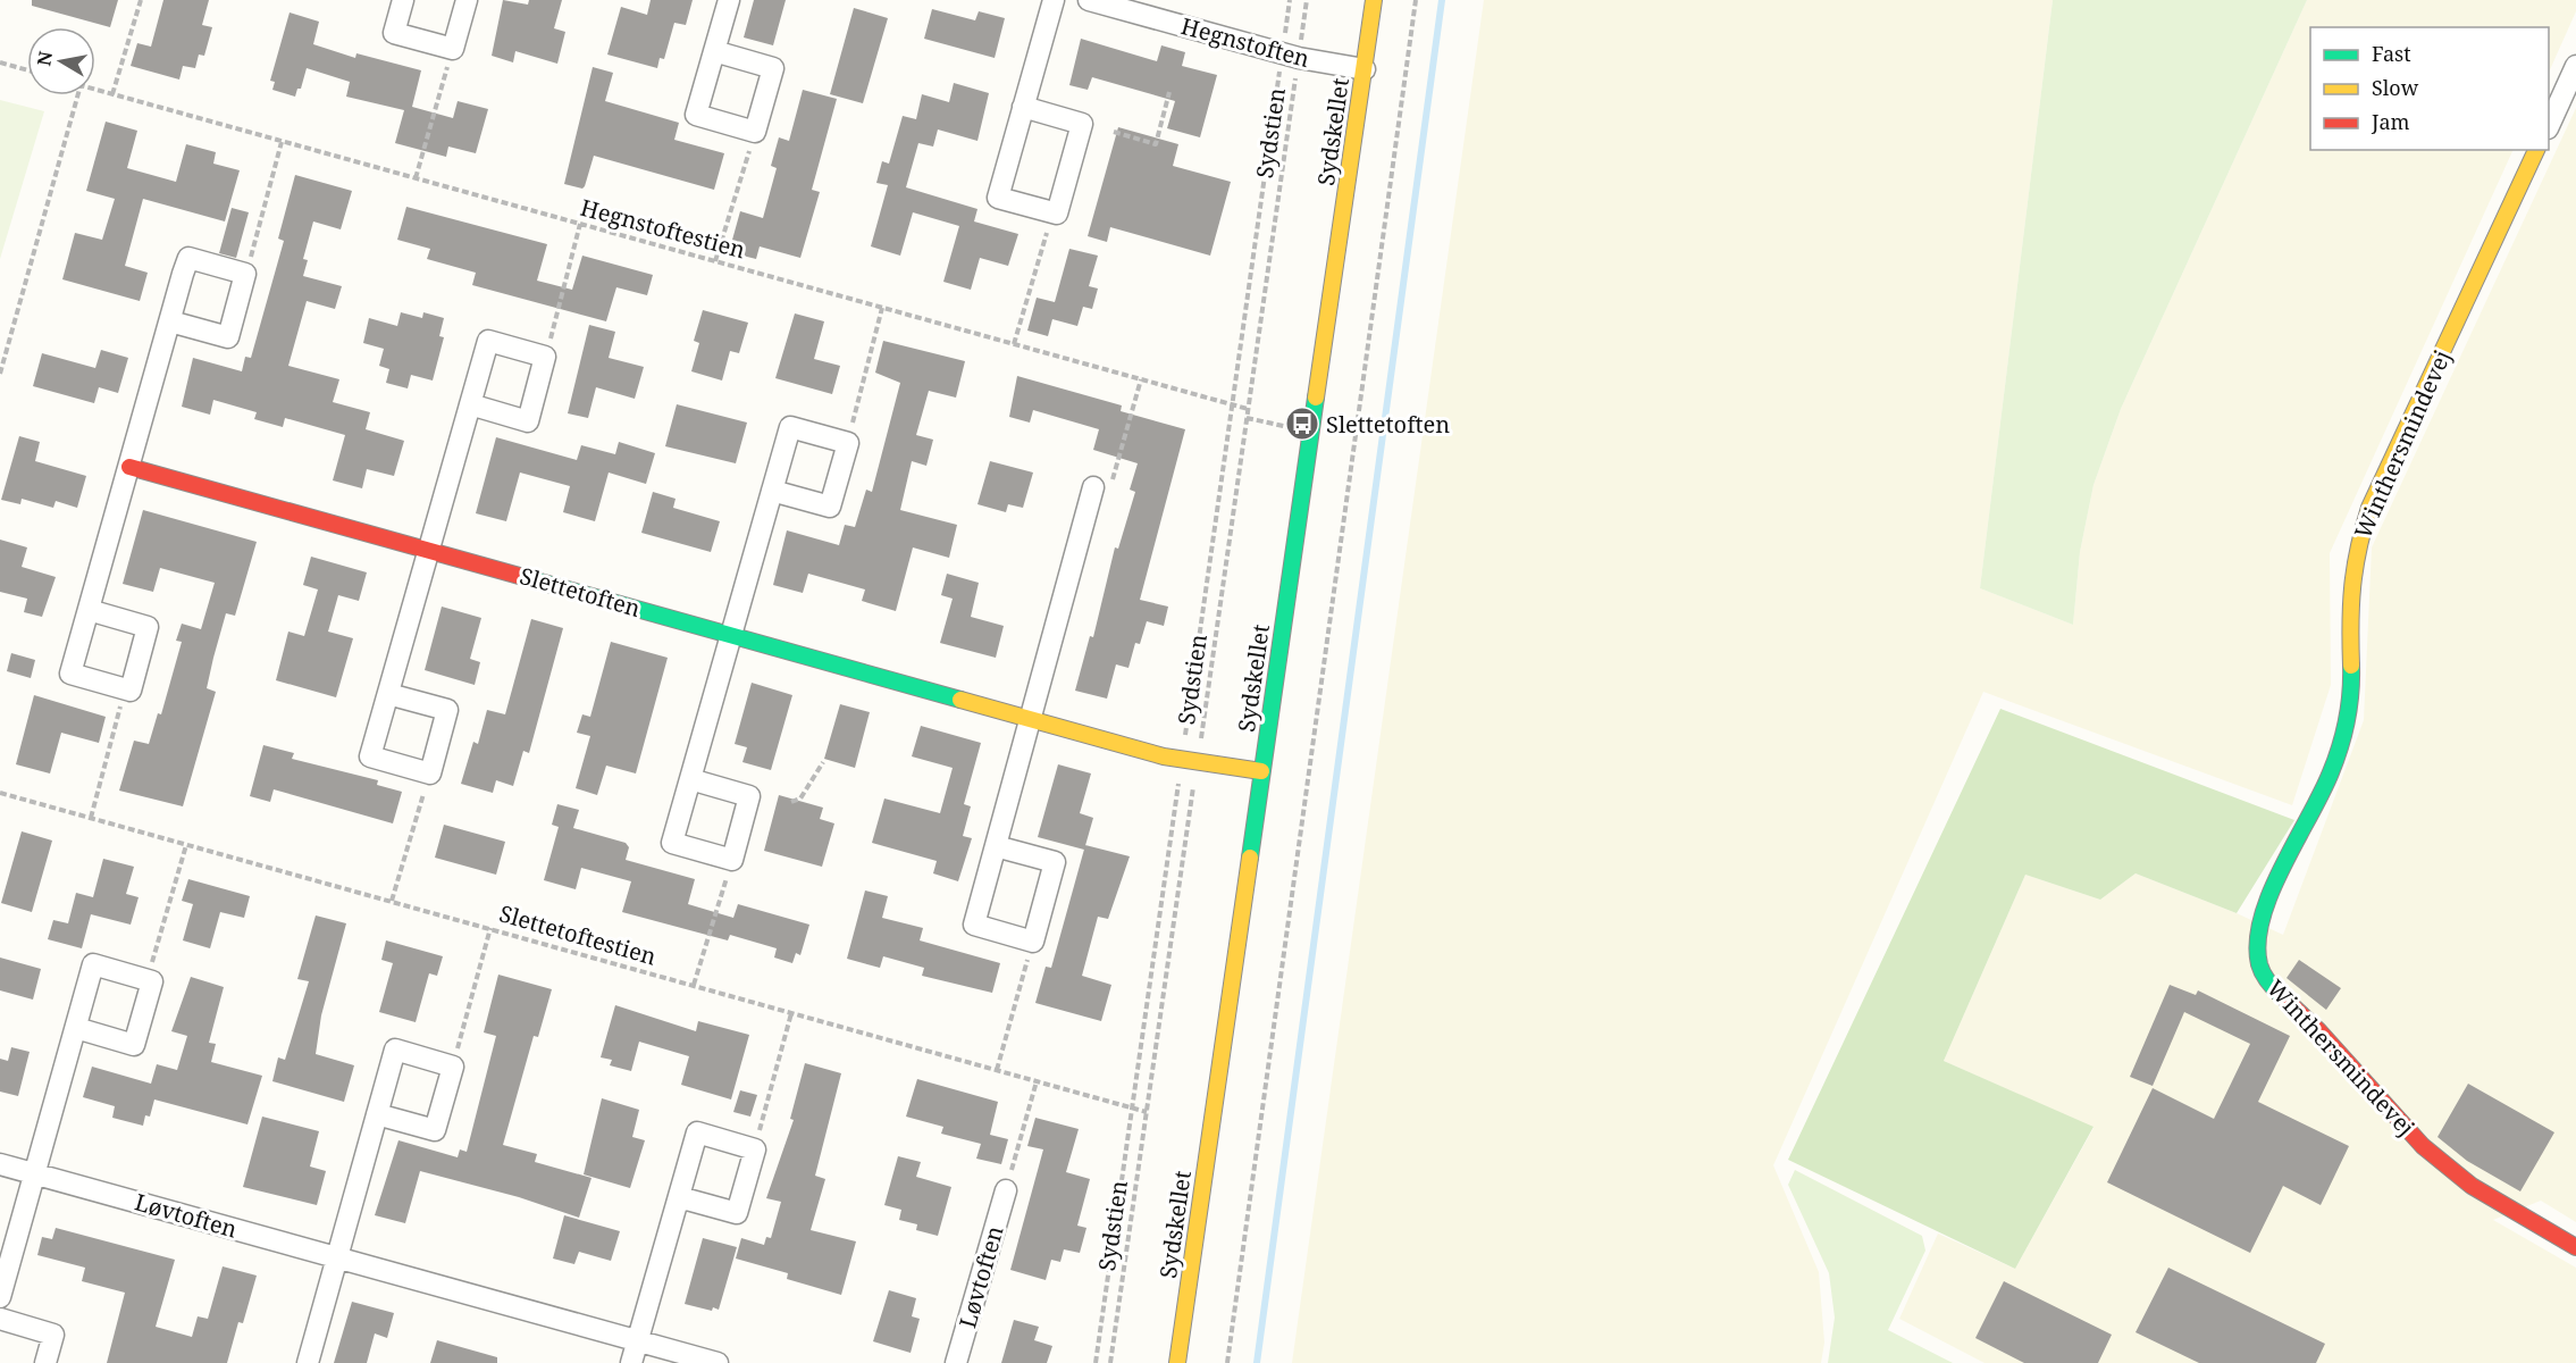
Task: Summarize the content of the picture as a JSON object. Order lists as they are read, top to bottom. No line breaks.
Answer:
{"streets":{"street":["Hegnstoften","Sydskellet","Winthersmindevej","Slettetoften","Løvtoften"],"path":["Sydstien","Hegnstoftestien","Slettetoftestien"]},"crossings":[["Hegnstoften","Sydskellet"],["Hegnstoften","Sydstien"],["Sydskellet","Slettetoften"],["Sydstien","Hegnstoftestien"],["Sydstien","Slettetoften"],["Sydstien","Slettetoftestien"]],"places":{"bus stop":["Slettetoften"]},"legend":["Fast","Slow","Jam"],"north":"left"}
